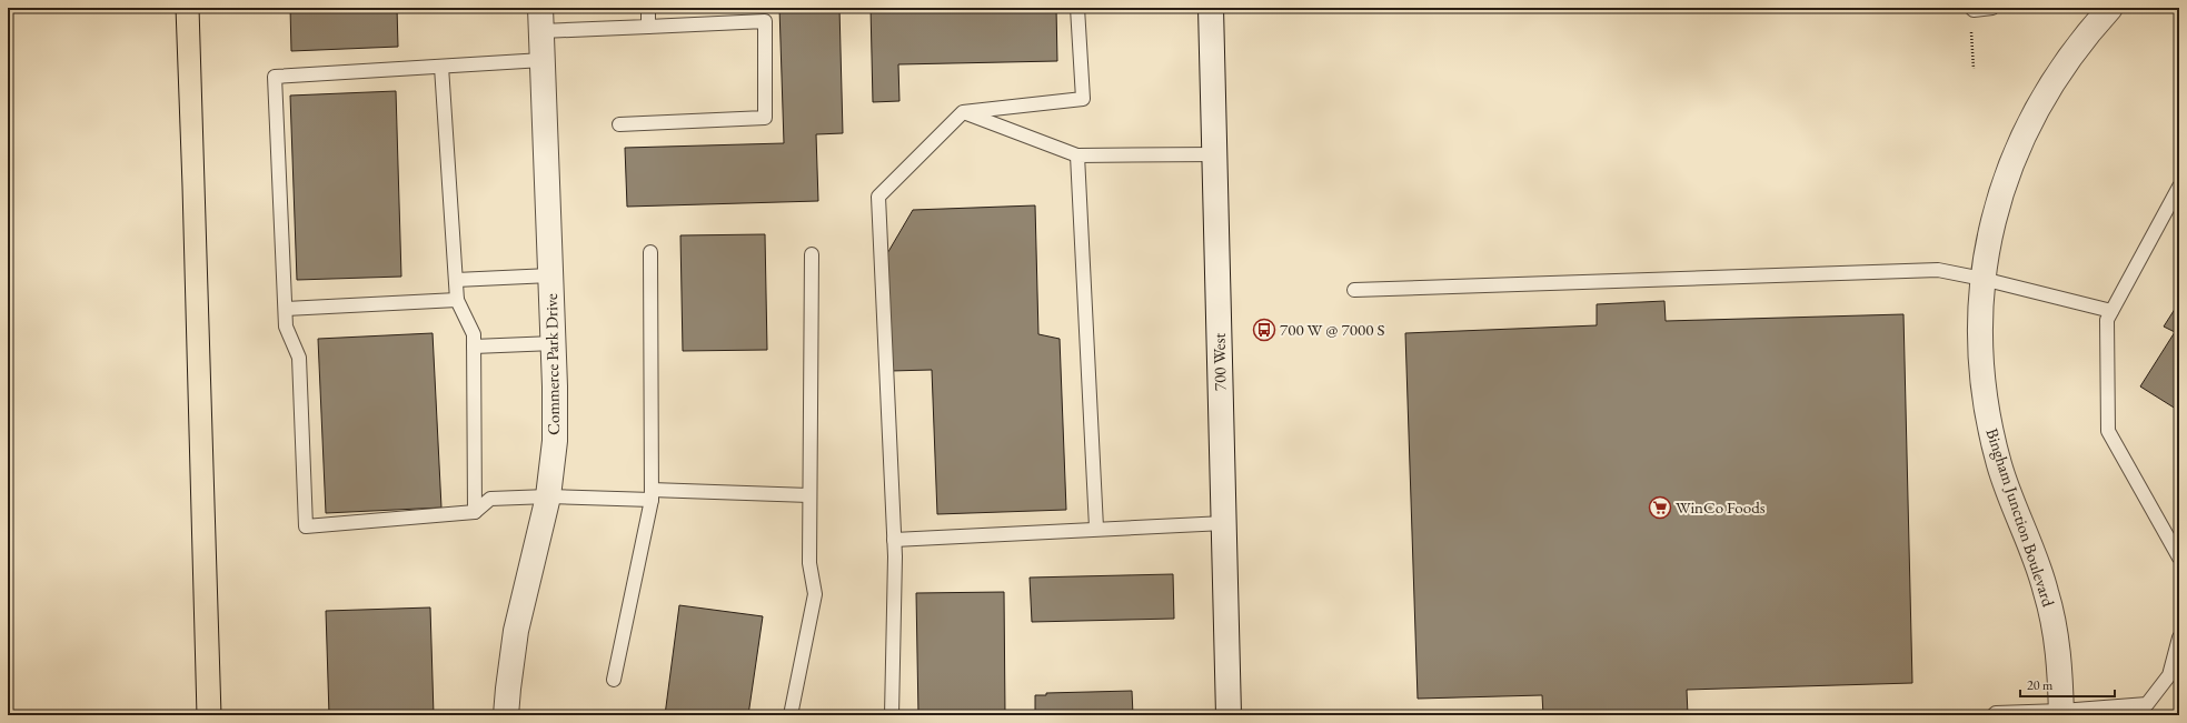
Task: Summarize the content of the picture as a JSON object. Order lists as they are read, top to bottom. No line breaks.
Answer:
{"streets":{"street":["700 West","Commerce Park Drive","Bingham Junction Boulevard"]},"places":{"bus stop":["700 W @ 7000 S"],"supermarket":["WinCo Foods"]},"scale_bar":"20 m"}
